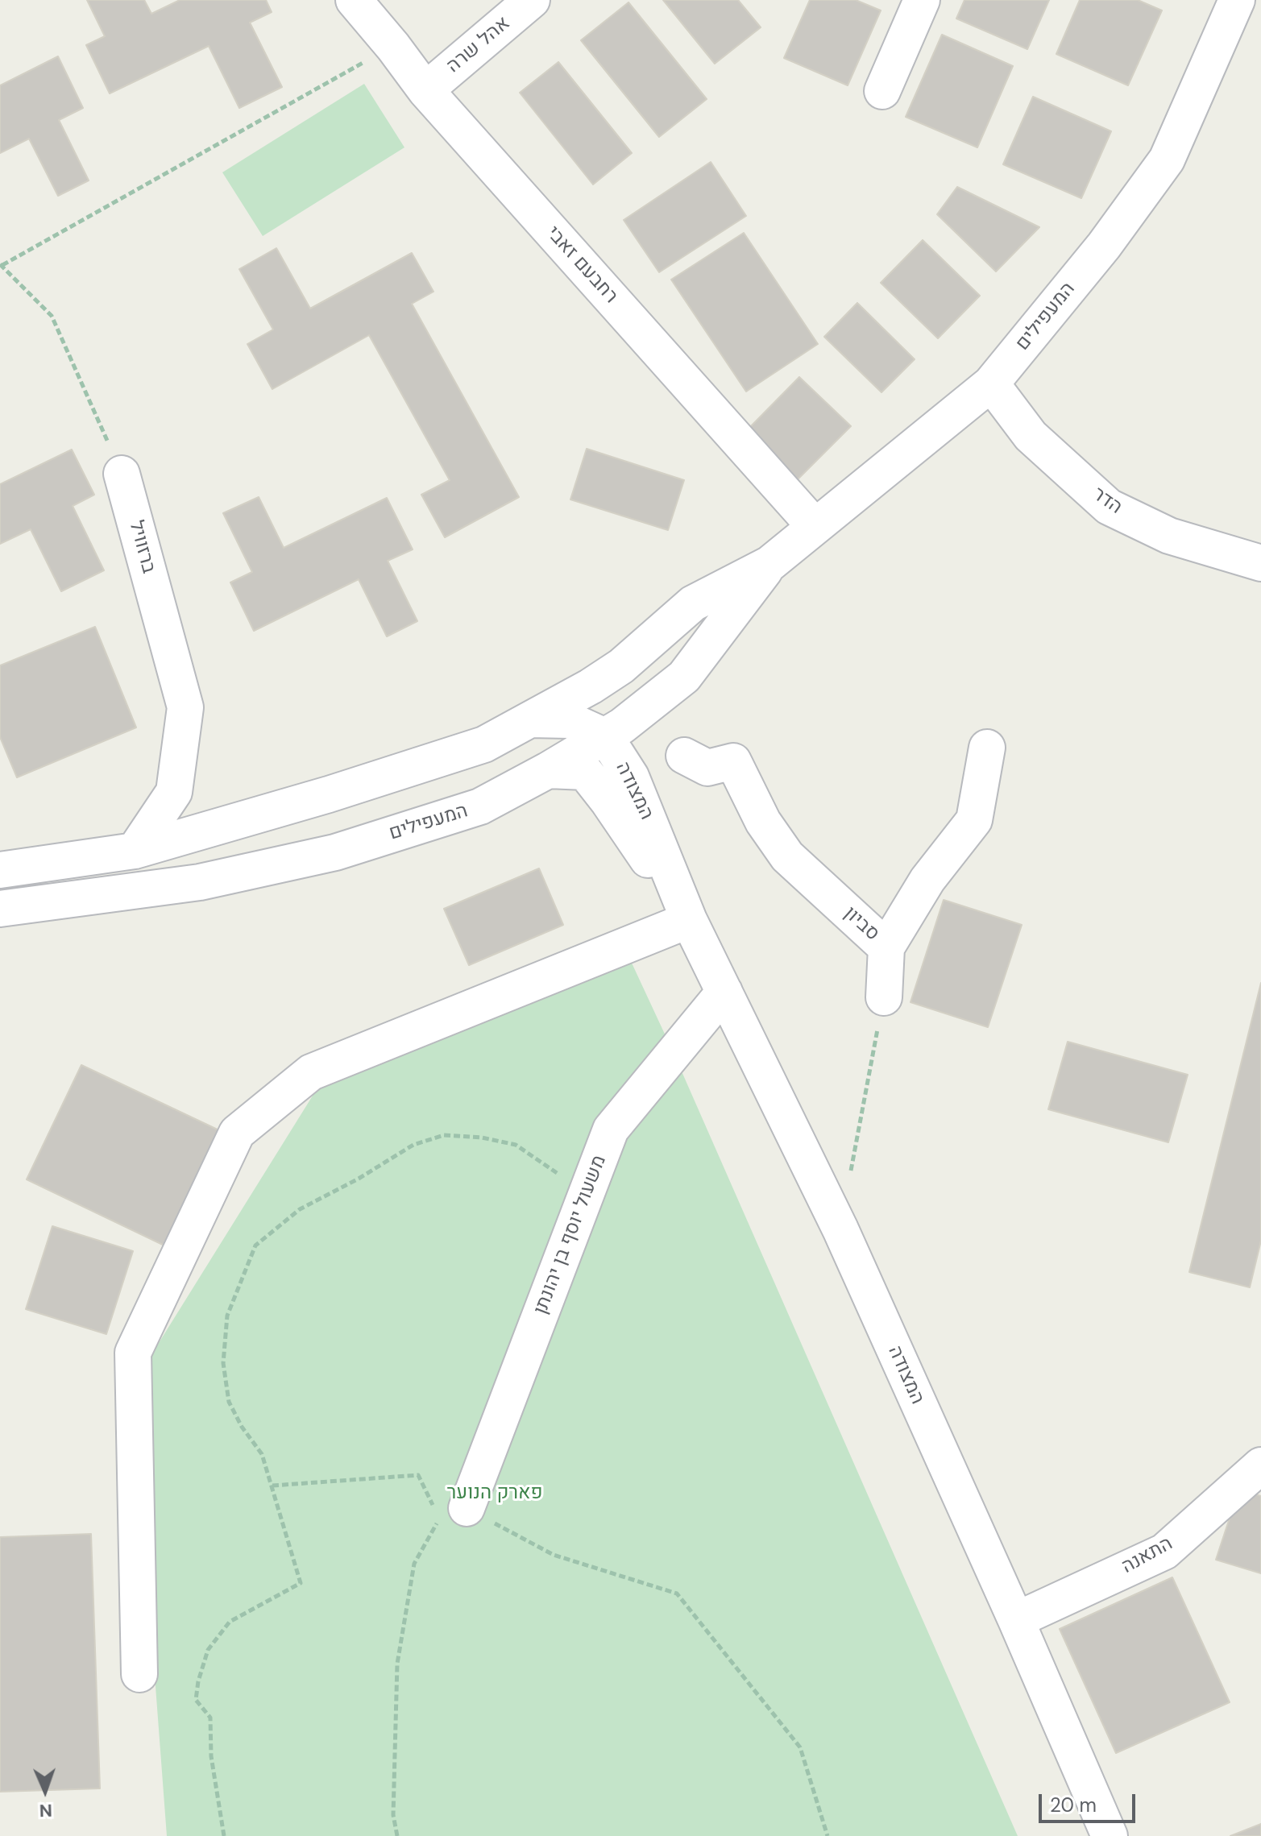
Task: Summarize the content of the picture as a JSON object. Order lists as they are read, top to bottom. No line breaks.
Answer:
{"streets":{"street":["אהל שרה","רחבעם זאבי","המעפילים","הדר","ברזוויל","המצודה","סביון","משעול יוסף בן יהונתן","התאנה"]},"crossings":[["אהל שרה","רחבעם זאבי"],["רחבעם זאבי","המעפילים"],["המעפילים","הדר"],["המעפילים","ברזוויל"],["המעפילים","המצודה"],["המצודה","משעול יוסף בן יהונתן"],["המצודה","התאנה"]],"parks":["פארק הנוער"],"scale_bar":"20 m","north":"bottom"}
